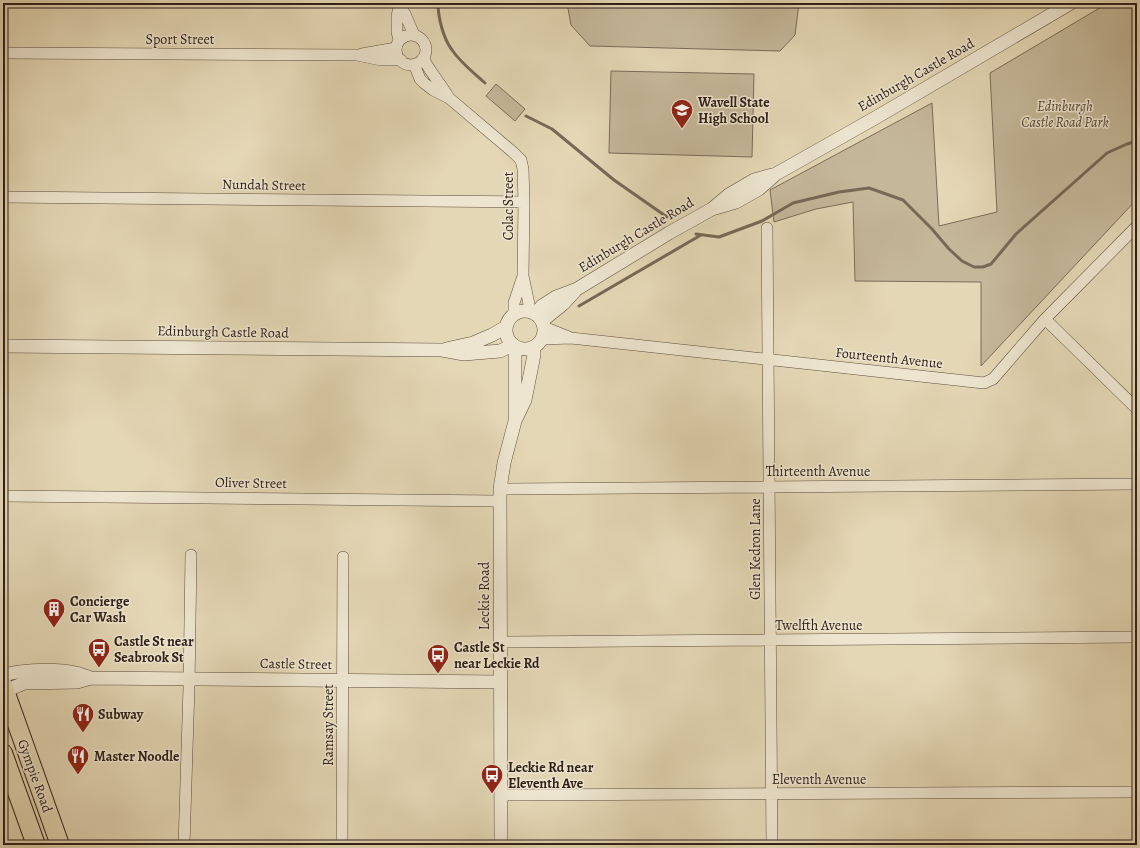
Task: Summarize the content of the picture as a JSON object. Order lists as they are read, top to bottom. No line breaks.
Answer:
{"streets":{"highway":["Gympie Road"],"street":["Sport Street","Edinburgh Castle Road","Nundah Street","Colac Street","Fourteenth Avenue","Thirteenth Avenue","Oliver Street","Glen Kedron Lane","Leckie Road","Twelfth Avenue","Castle Street","Ramsay Street","Eleventh Avenue"]},"crossings":[["Sport Street","Colac Street"],["Edinburgh Castle Road","Colac Street"],["Edinburgh Castle Road","Fourteenth Avenue"],["Edinburgh Castle Road","Leckie Road"],["Nundah Street","Colac Street"],["Colac Street","Fourteenth Avenue"],["Colac Street","Leckie Road"],["Fourteenth Avenue","Glen Kedron Lane"],["Fourteenth Avenue","Leckie Road"],["Thirteenth Avenue","Oliver Street"],["Thirteenth Avenue","Glen Kedron Lane"],["Thirteenth Avenue","Leckie Road"],["Oliver Street","Leckie Road"],["Glen Kedron Lane","Twelfth Avenue"],["Glen Kedron Lane","Eleventh Avenue"],["Leckie Road","Twelfth Avenue"],["Leckie Road","Castle Street"],["Leckie Road","Eleventh Avenue"],["Castle Street","Ramsay Street"],["Castle Street","Gympie Road"]],"parks":["Edinburgh Castle Road Park"],"places":{"school or university":["Wavell State High School"],"building":["Concierge Car Wash"],"bus stop":["Castle St near Seabrook St","Castle St near Leckie Rd","Leckie Rd near Eleventh Ave"],"restaurant":["Subway","Master Noodle"]}}
